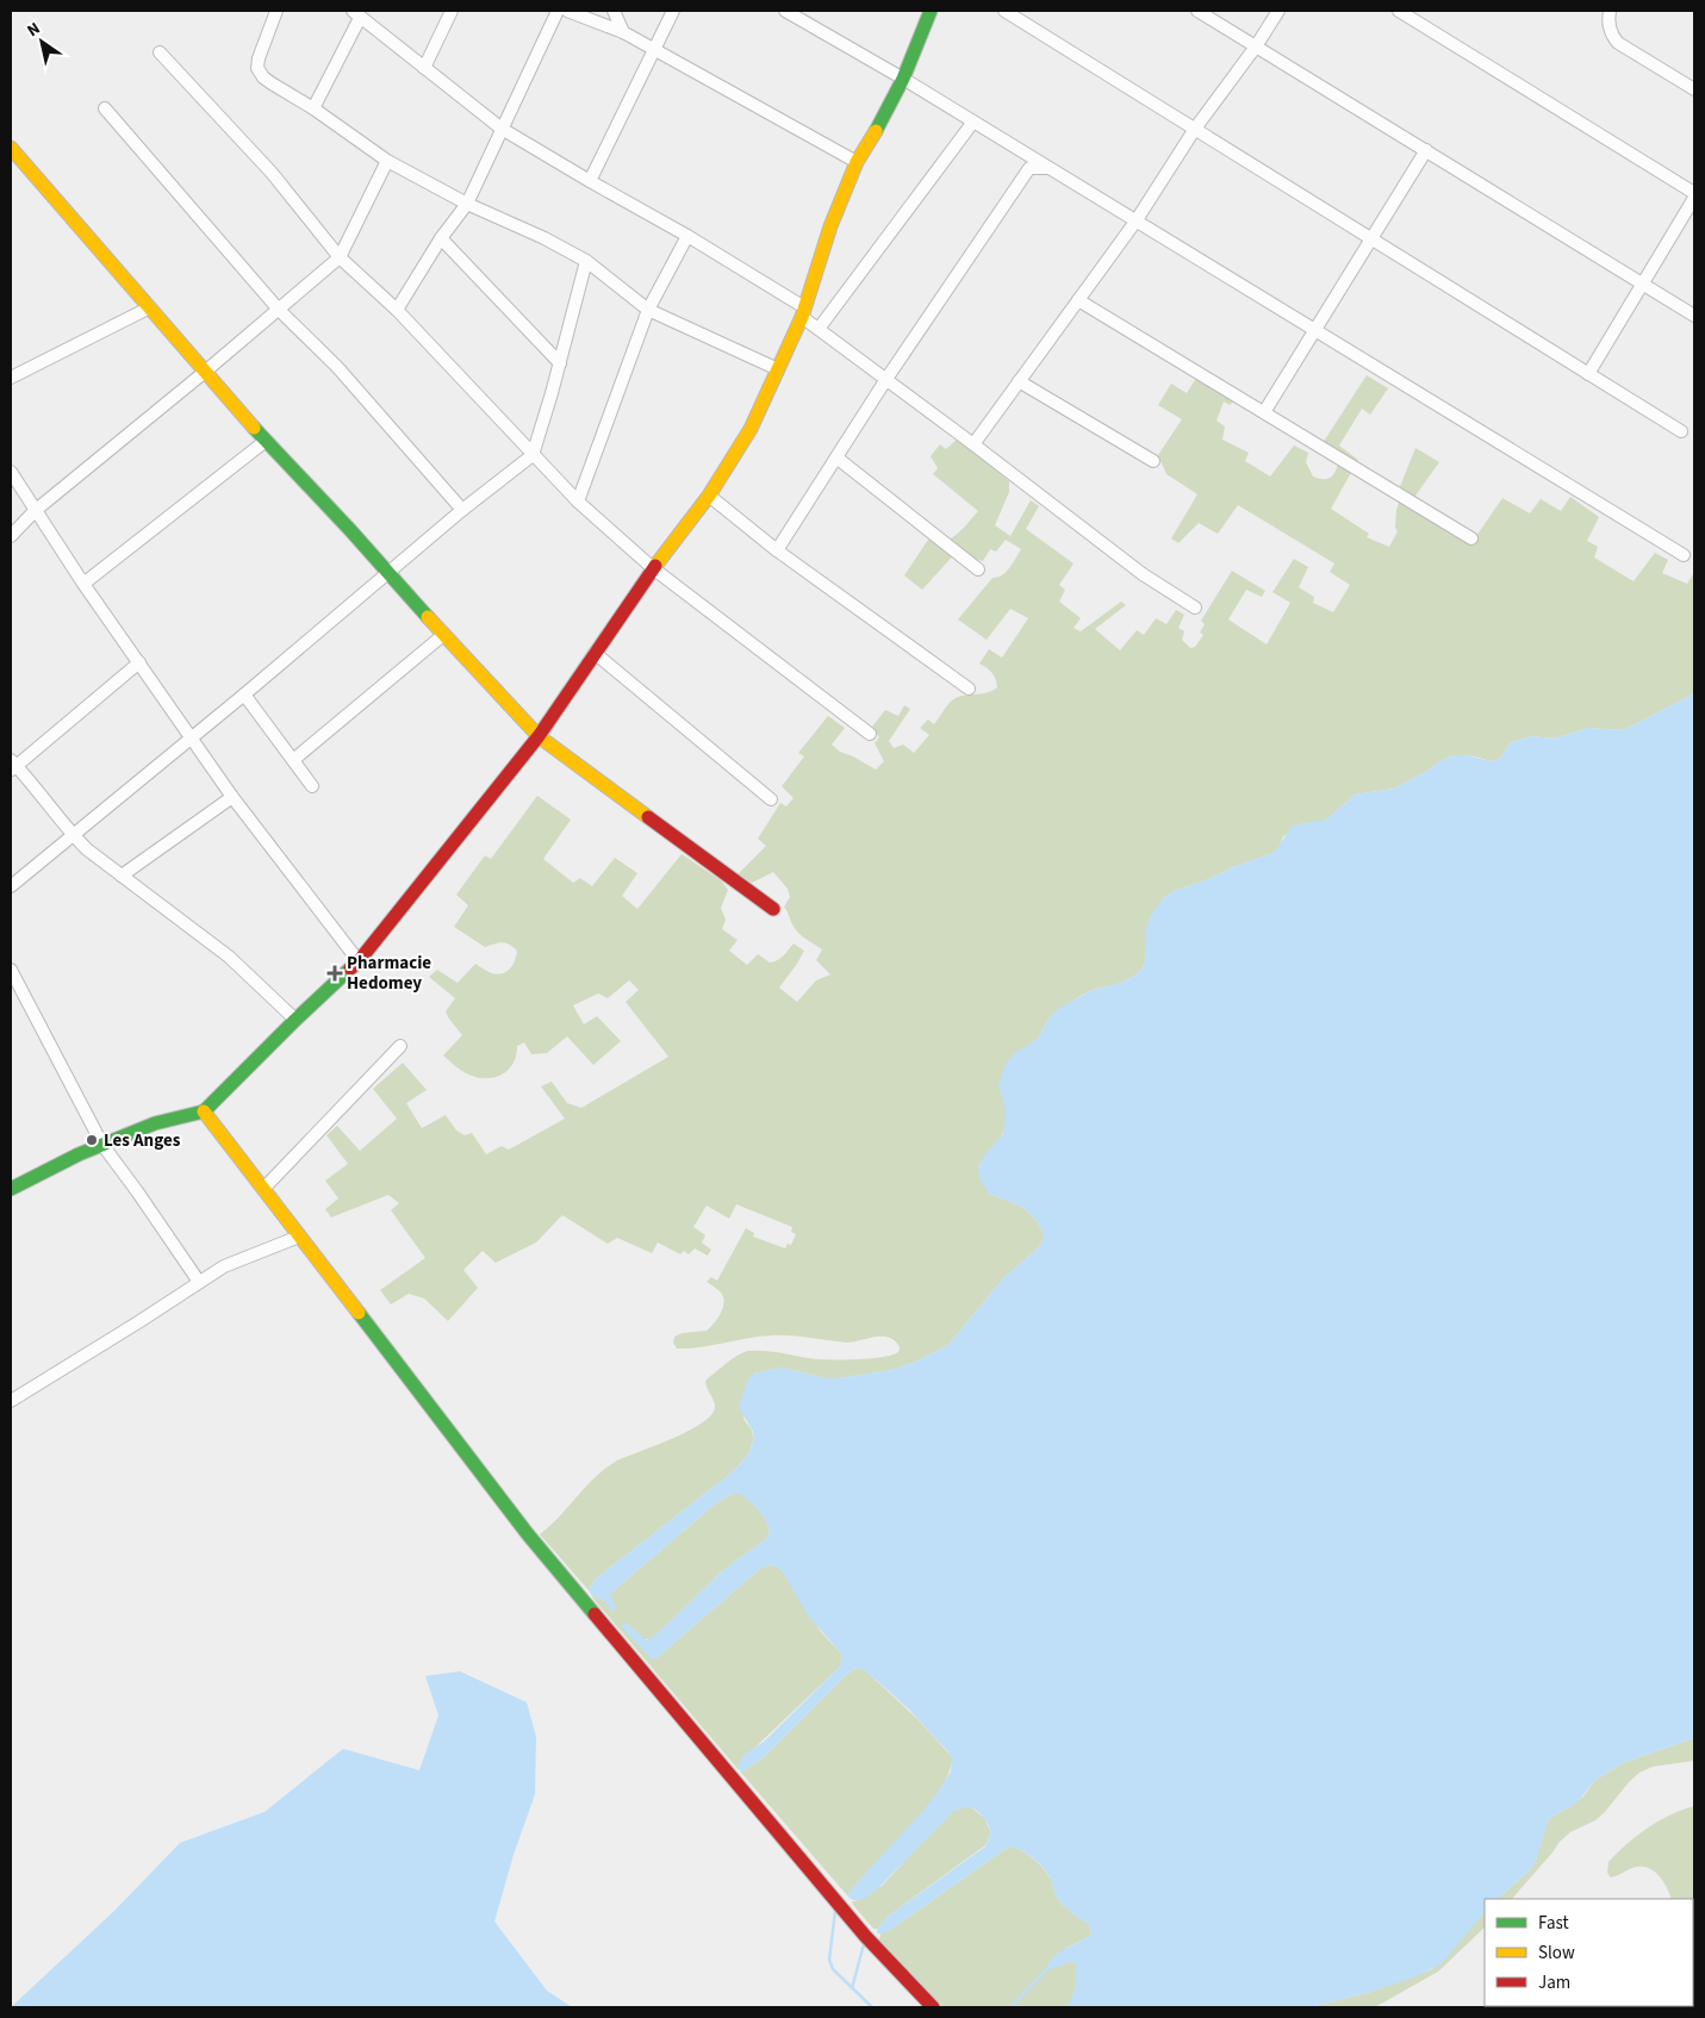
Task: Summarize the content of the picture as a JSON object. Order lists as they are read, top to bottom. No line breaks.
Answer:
{"places":{"health":["Pharmacie Hedomey"],"other":["Les Anges"]},"legend":["Fast","Slow","Jam"],"north":"top left"}
